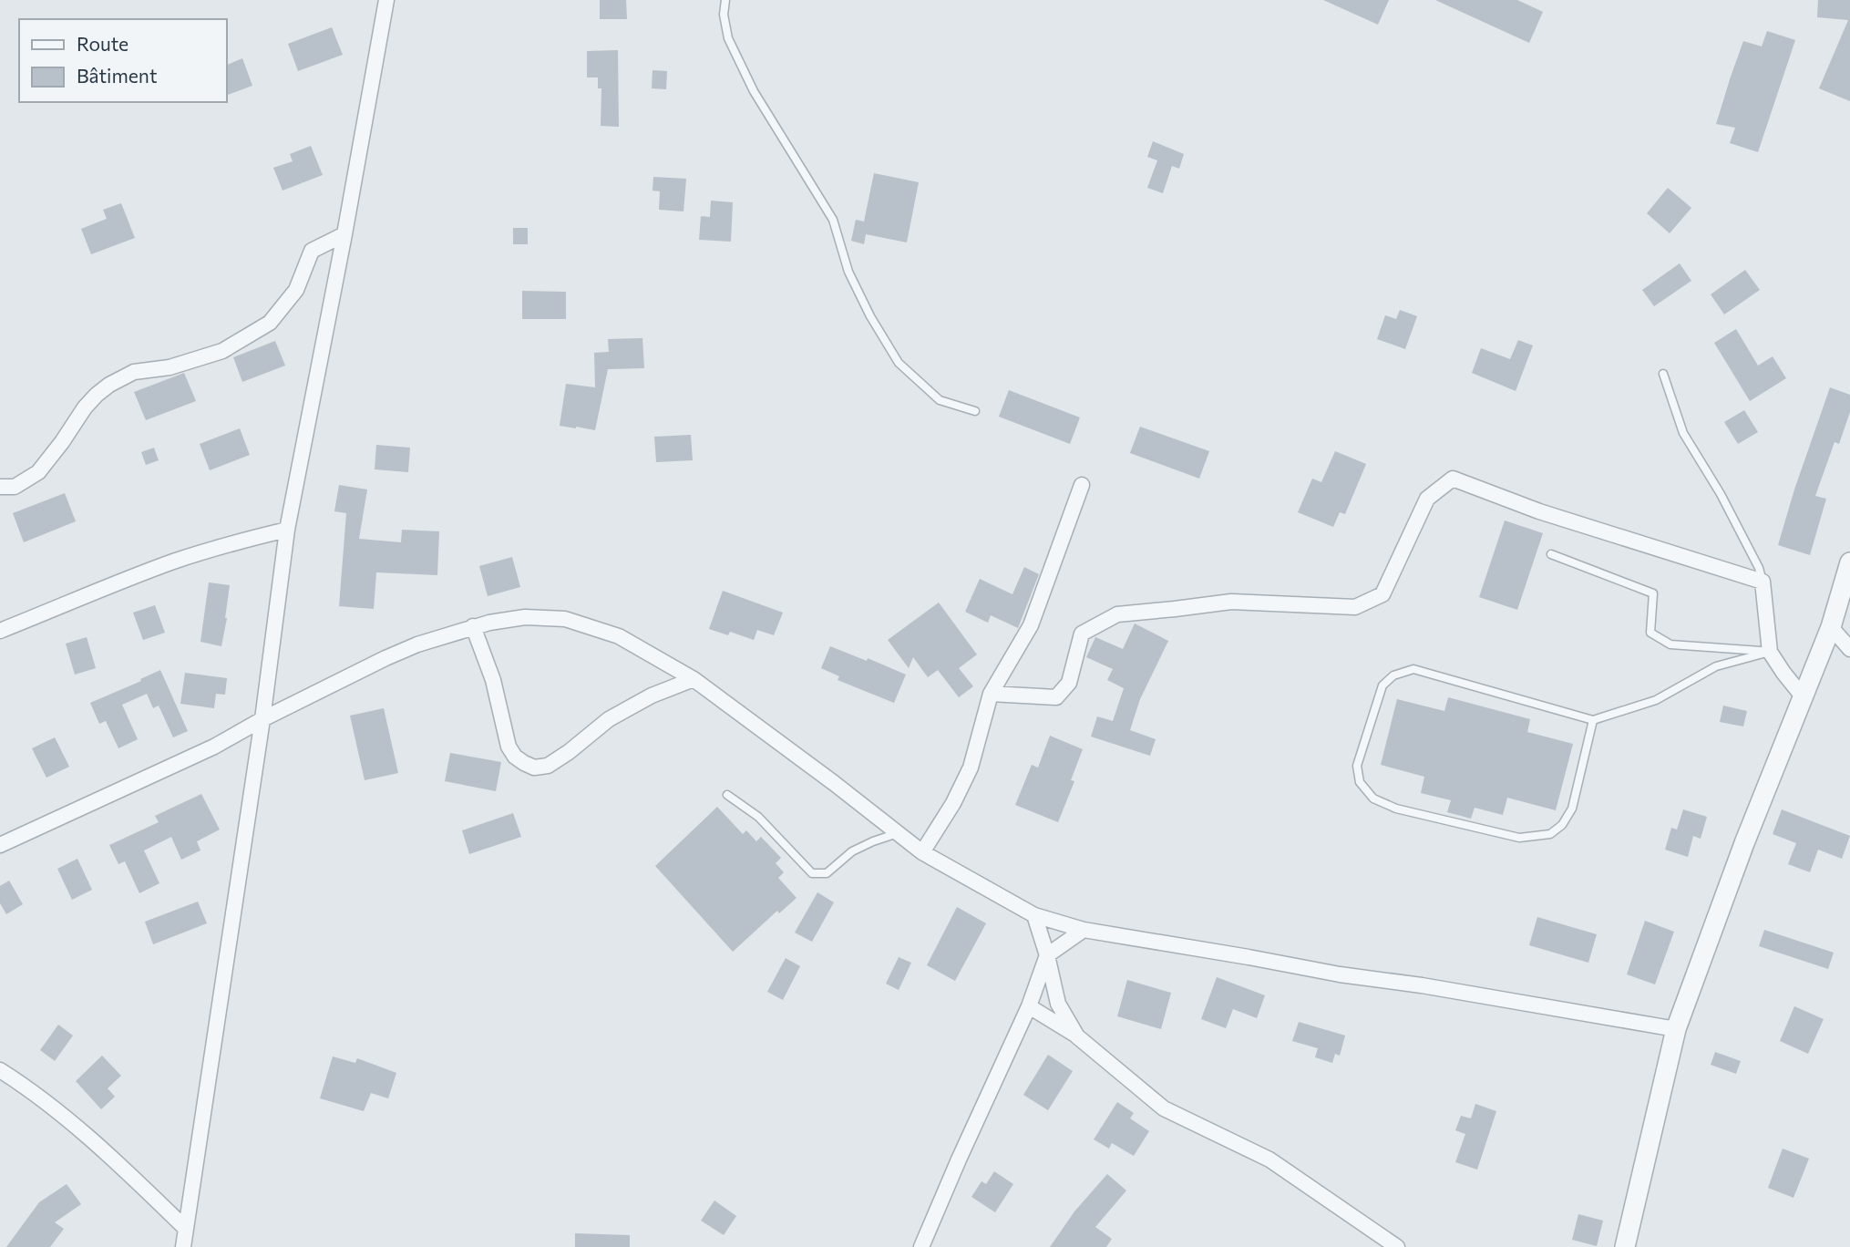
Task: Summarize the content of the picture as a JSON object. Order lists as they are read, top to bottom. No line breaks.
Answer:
{"legend":["Route","Bâtiment"]}
